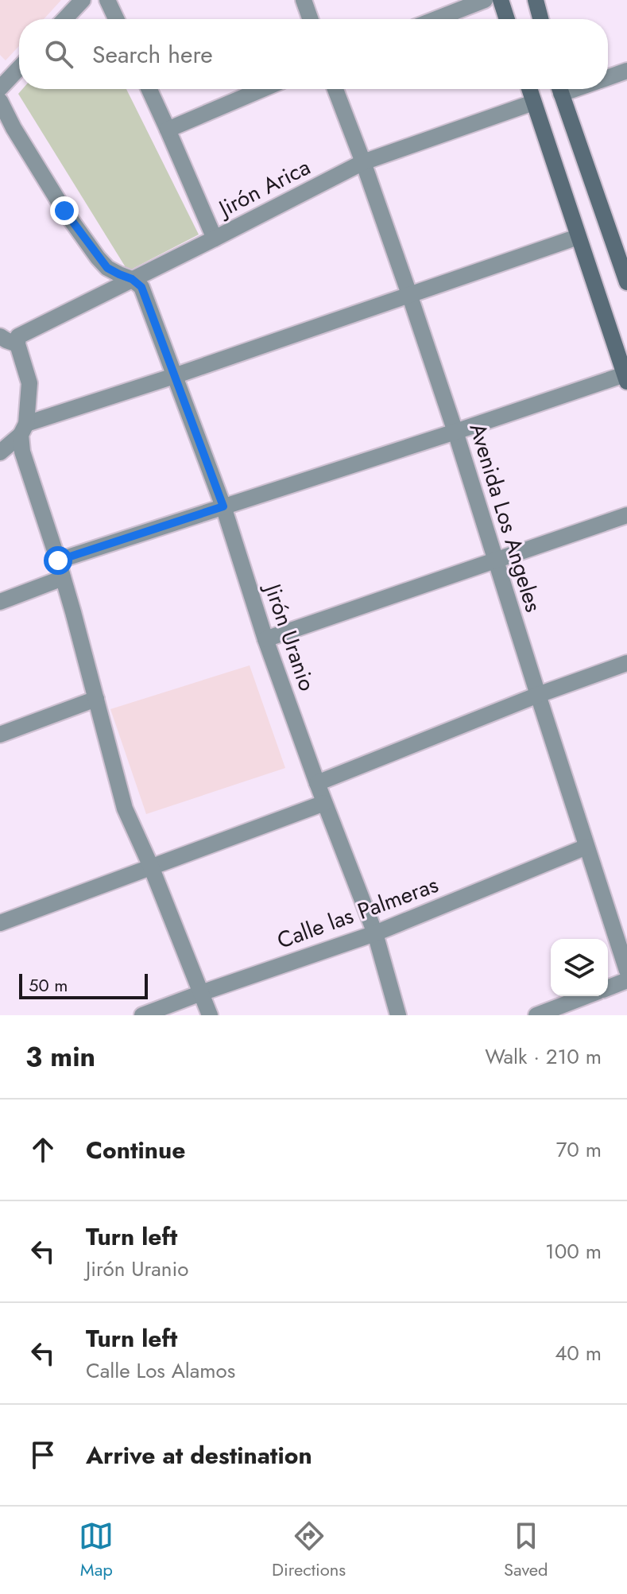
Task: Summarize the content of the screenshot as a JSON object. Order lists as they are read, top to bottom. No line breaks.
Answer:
{"streets":{"street":["Jirón Arica","Avenida Los Angeles","Jirón Uranio","Calle las Palmeras"]},"crossings":[["Jirón Arica","Avenida Los Angeles"],["Jirón Arica","Jirón Uranio"],["Avenida Los Angeles","Calle las Palmeras"],["Jirón Uranio","Calle las Palmeras"]],"scale_bar":"50 m","page":{"search":"Search here","scale":"50 m","heading":["3 min","Walk · 210 m"],"list":[["Continue","70 m"],["Turn left","Jirón Uranio","100 m"],["Turn left","Calle Los Alamos","40 m"],"Arrive at destination"],"nav":["Map","Directions","Saved"]}}
